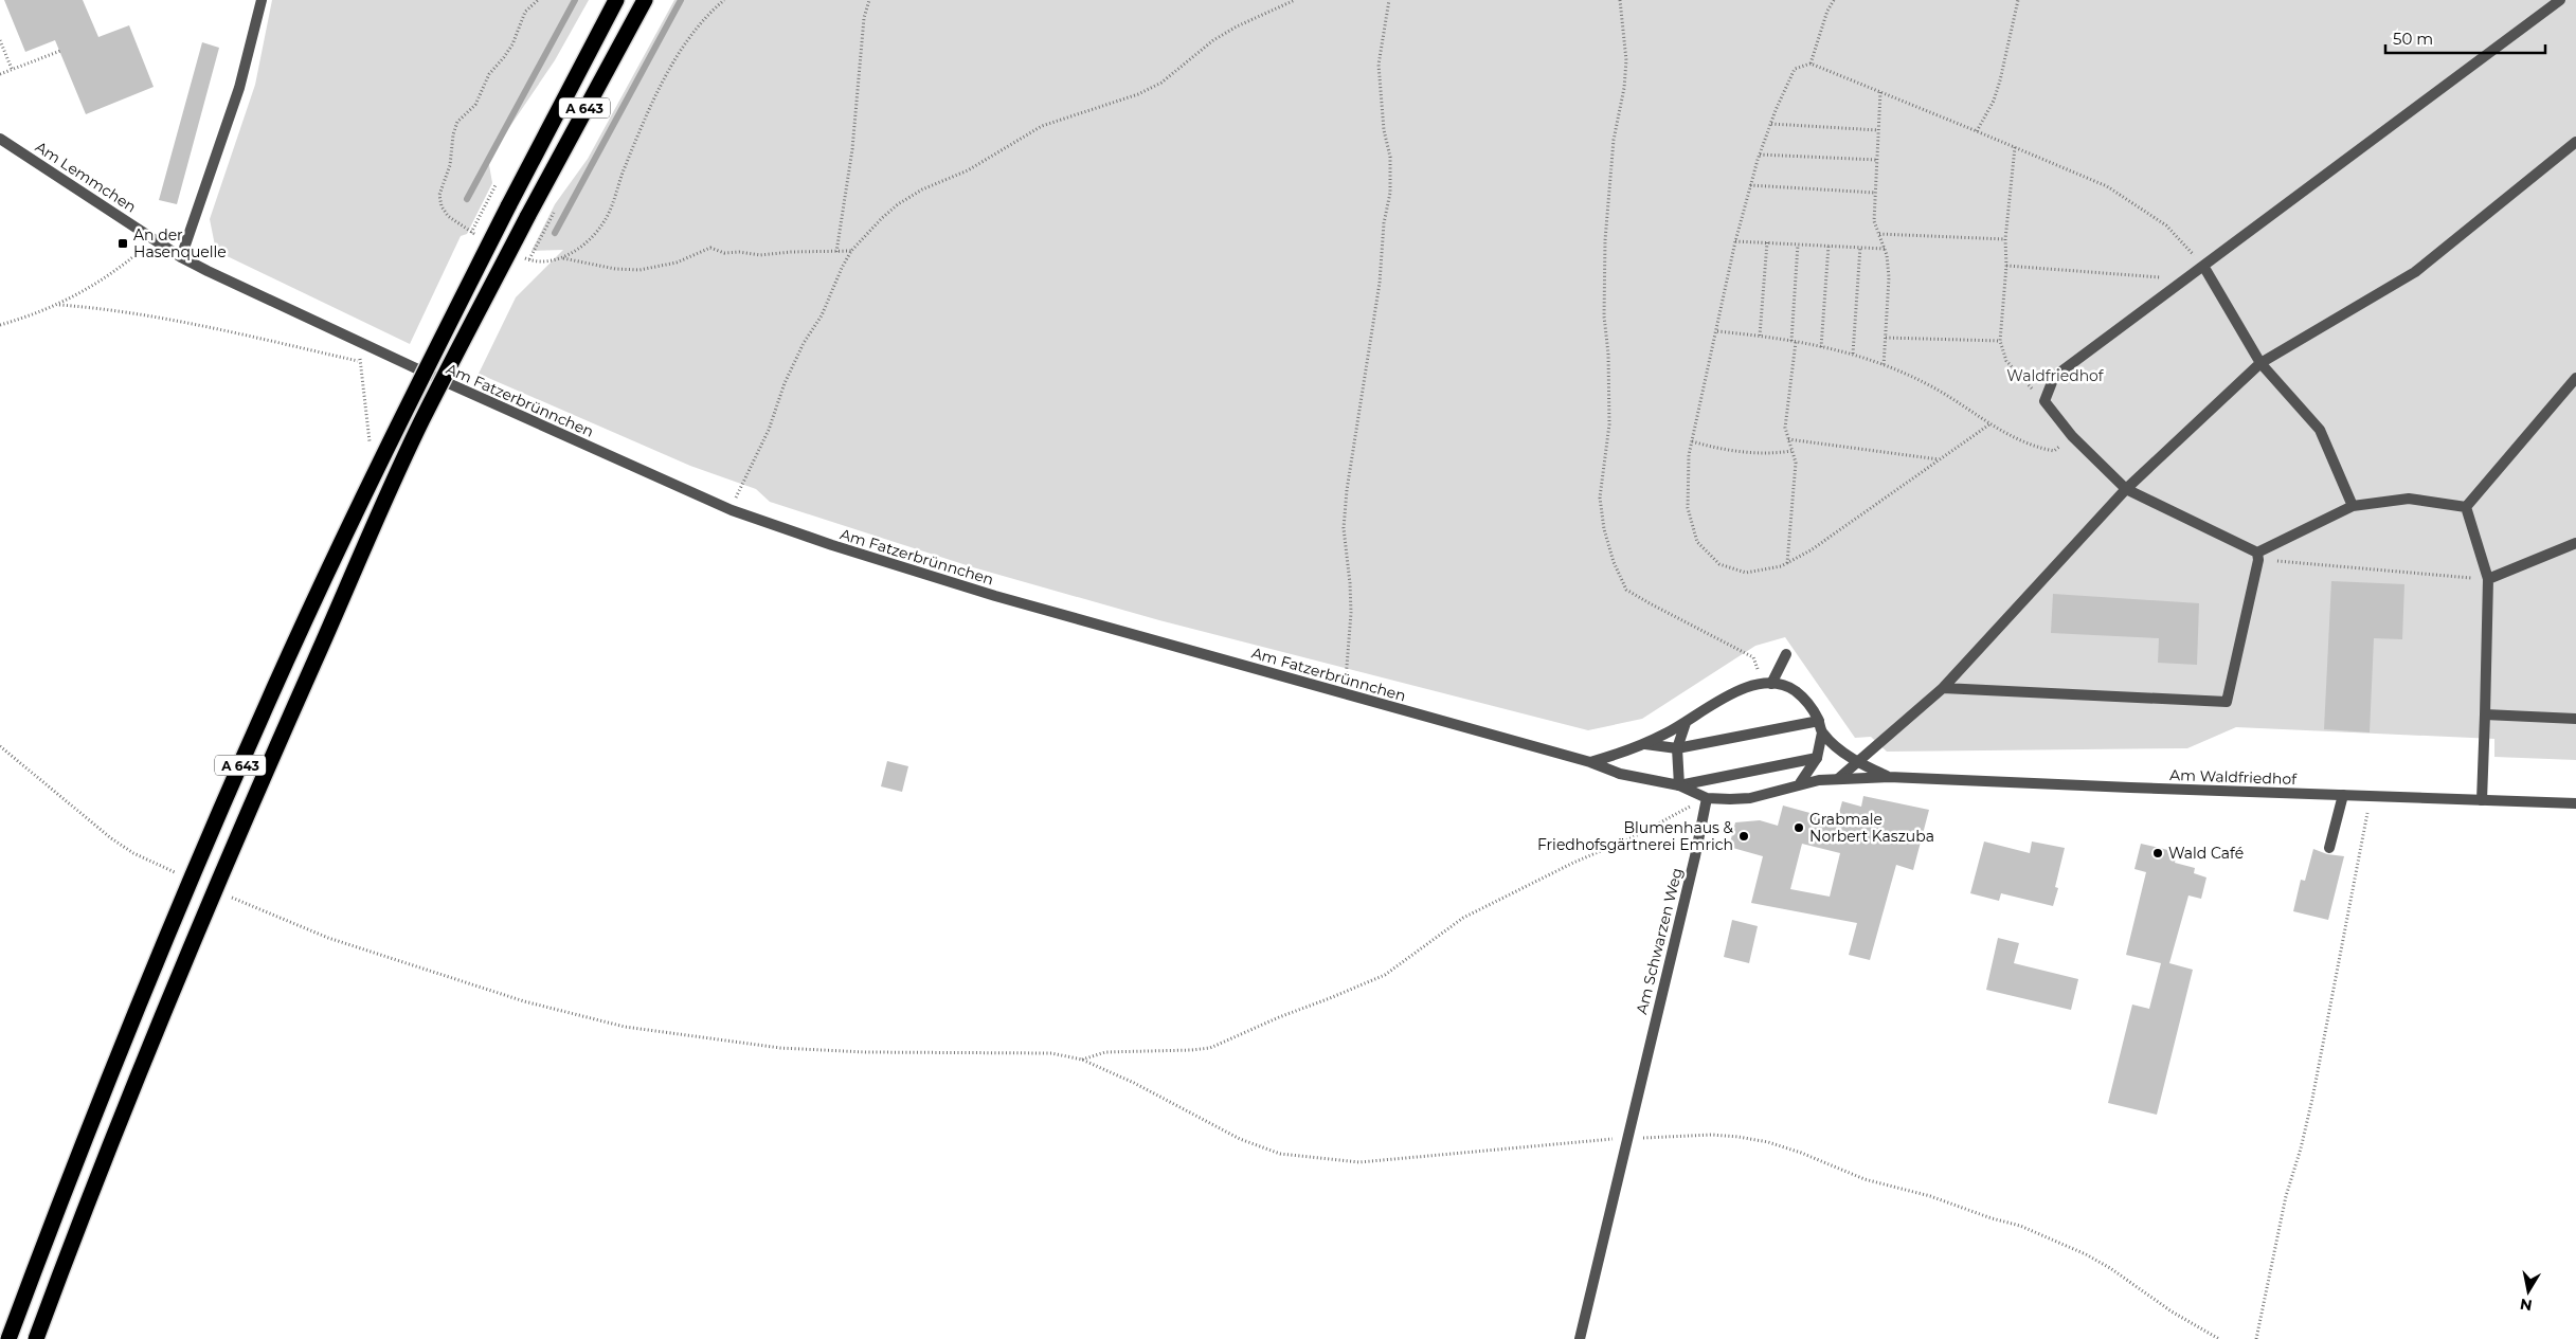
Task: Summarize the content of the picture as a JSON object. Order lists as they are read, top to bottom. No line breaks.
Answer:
{"streets":{"highway":["A 643"],"street":["Am Lemmchen","Am Fatzerbrünnchen","Am Waldfriedhof","Am Schwarzen Weg"]},"crossings":[["Am Lemmchen","Am Fatzerbrünnchen"]],"parks":["Waldfriedhof"],"places":{"transit":["An der Hasenquelle"],"other":["Grabmale Norbert Kaszuba","Blumenhaus & Friedhofsgärtnerei Emrich","Wald Café"]},"scale_bar":"50 m","north":"bottom"}
